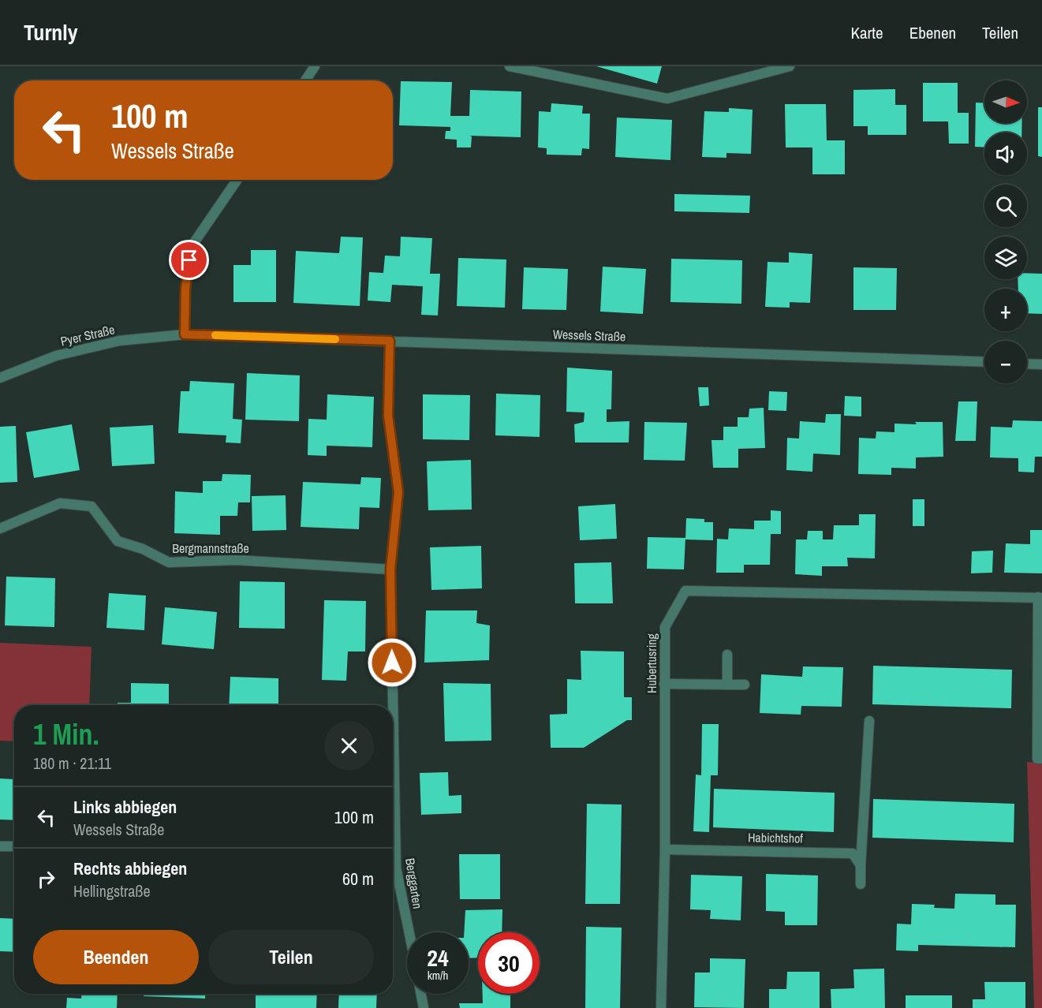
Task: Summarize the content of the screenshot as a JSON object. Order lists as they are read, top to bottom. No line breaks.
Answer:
{"streets":{"street":["Pyer Straße","Wessels Straße","Bergmannstraße","Hubertusring","Habichtshof","Berggarten"]},"crossings":[["Pyer Straße","Wessels Straße"],["Wessels Straße","Berggarten"],["Bergmannstraße","Berggarten"],["Hubertusring","Habichtshof"]],"north":"right","page":{"header":"Turnly","nav":["Karte","Ebenen","Teilen"],"map_buttons":["+","−"],"turn":["100 m","Wessels Straße"],"heading":["1 Min.","180 m · 21:11"],"list":[{"name":"Links abbiegen","note":"Wessels Straße","value":"100 m"},{"name":"Rechts abbiegen","note":"Hellingstraße","value":"60 m"}],"buttons":["Beenden","Teilen"],"speed":"24 km/h","limit":"30"}}
